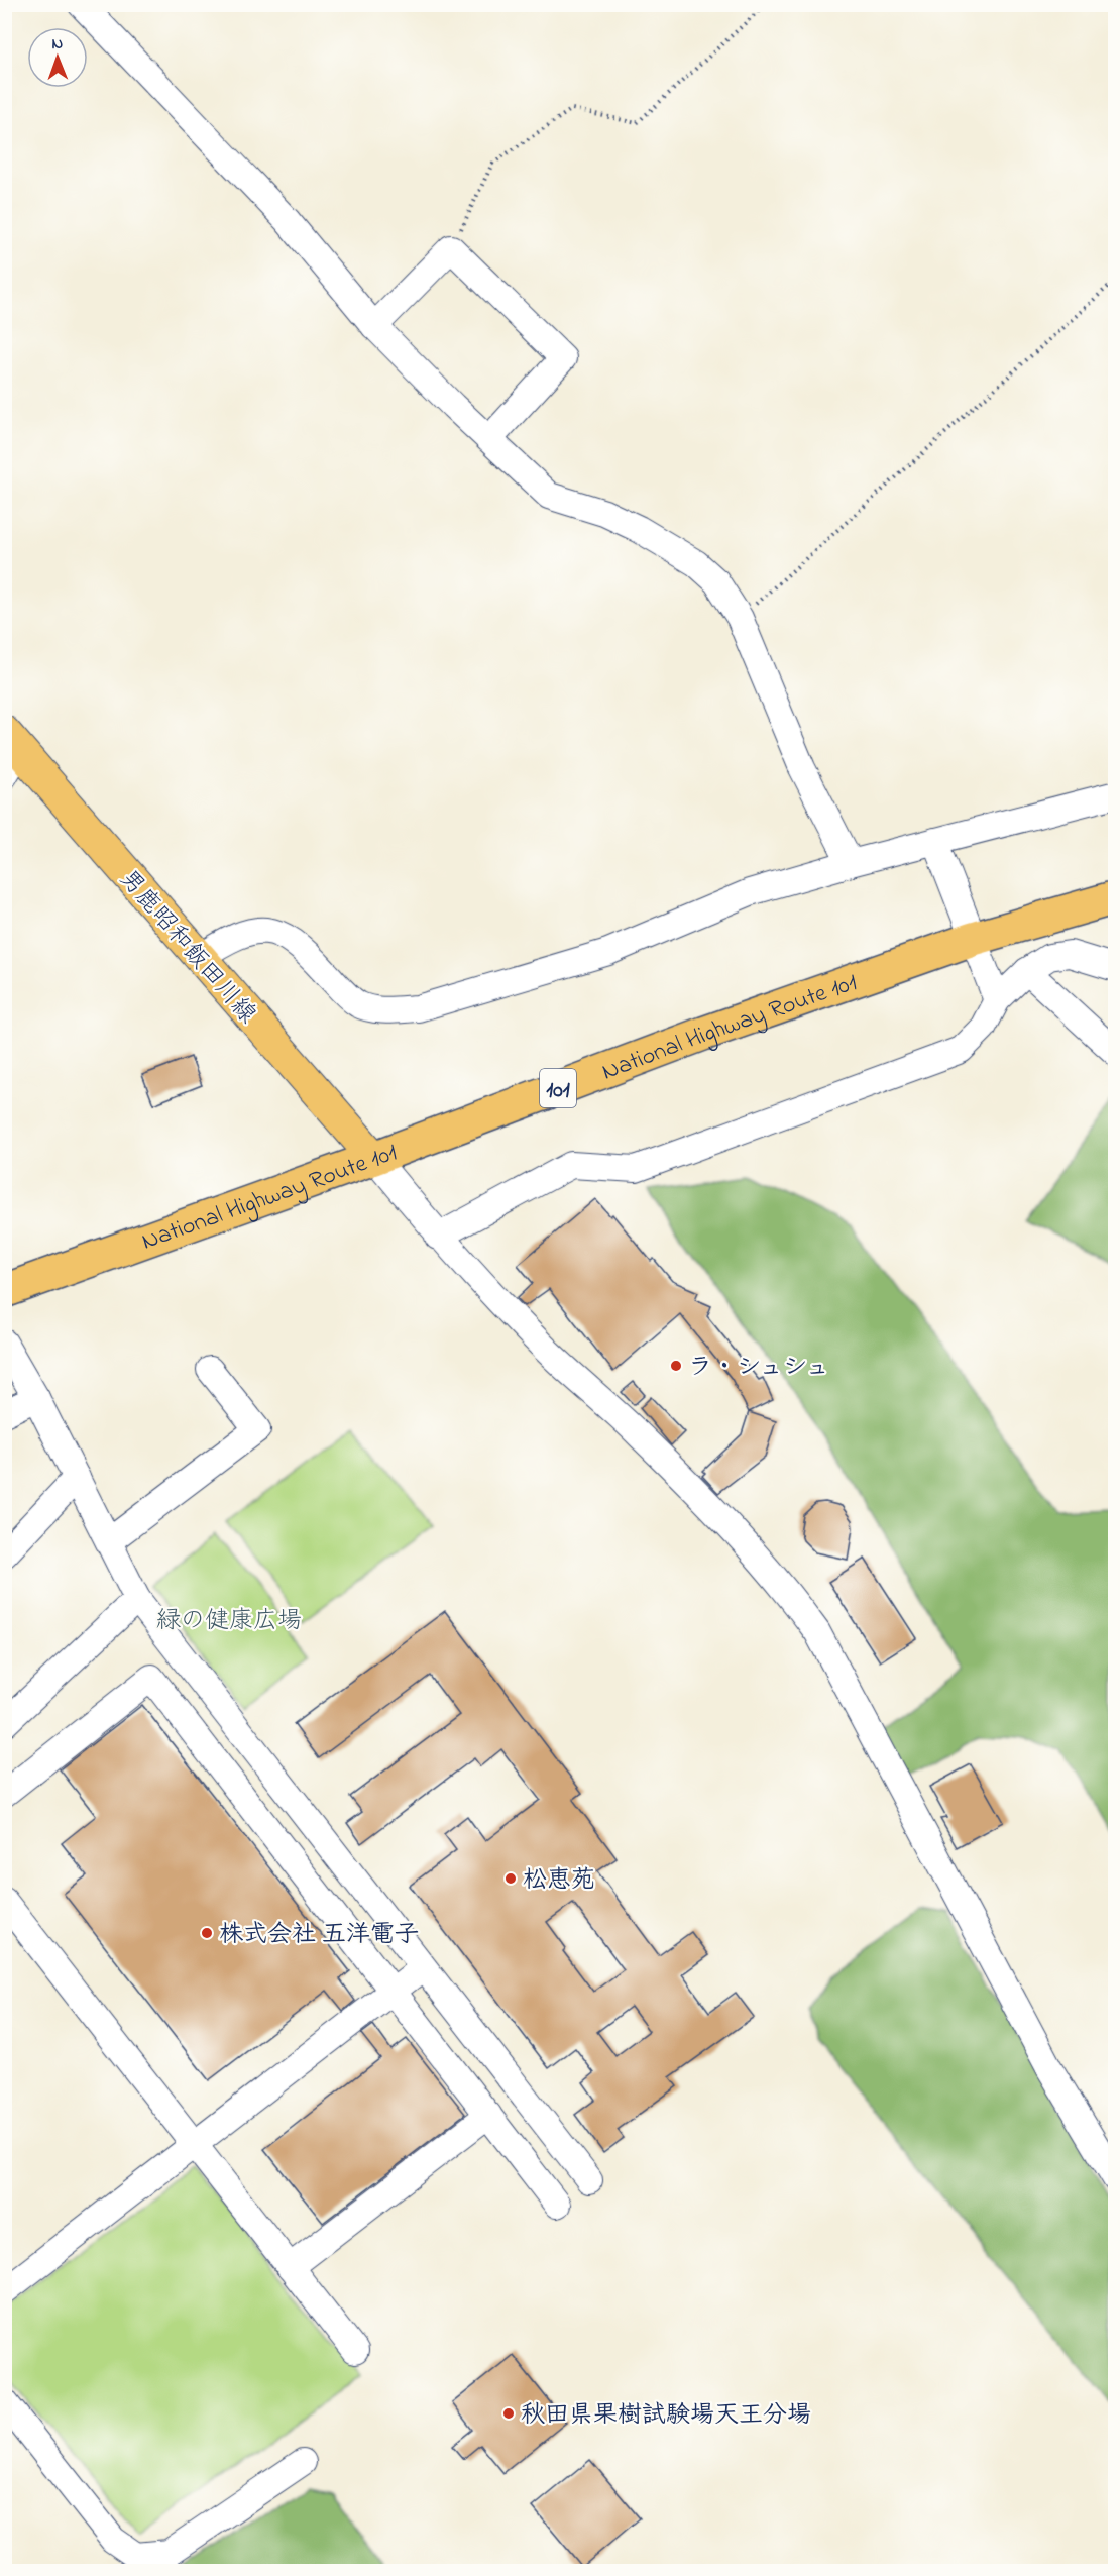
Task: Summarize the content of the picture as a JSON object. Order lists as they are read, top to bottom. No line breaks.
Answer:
{"streets":{"highway":["National Highway Route 101","101"],"main road":["男鹿昭和飯田川線"]},"crossings":[["男鹿昭和飯田川線","National Highway Route 101"]],"parks":["緑の健康広場"],"places":["ラ・シュシュ","松恵苑","株式会社 五洋電子","秋田県果樹試験場天王分場"],"north":"top"}
